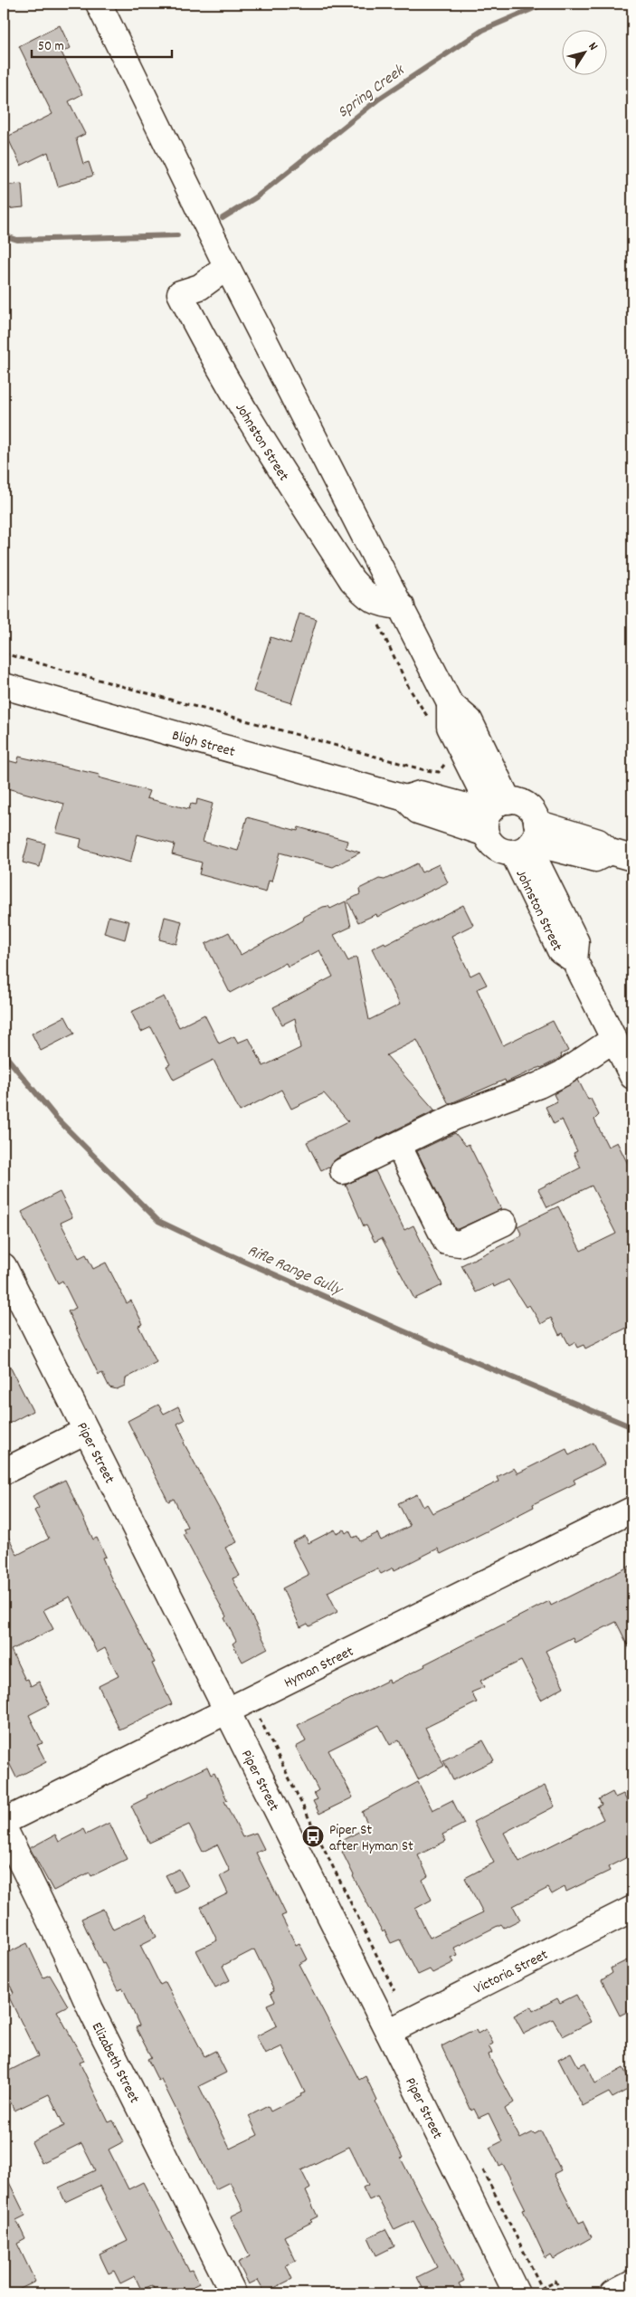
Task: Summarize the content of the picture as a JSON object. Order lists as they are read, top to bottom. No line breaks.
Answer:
{"streets":{"street":["Johnston Street","Bligh Street","Piper Street","Hyman Street","Victoria Street","Elizabeth Street"]},"crossings":[["Johnston Street","Bligh Street"],["Piper Street","Hyman Street"],["Piper Street","Victoria Street"]],"water":["Spring Creek","Rifle Range Gully"],"places":{"bus stop":["Piper St after Hyman St"]},"scale_bar":"50 m","north":"top right"}
